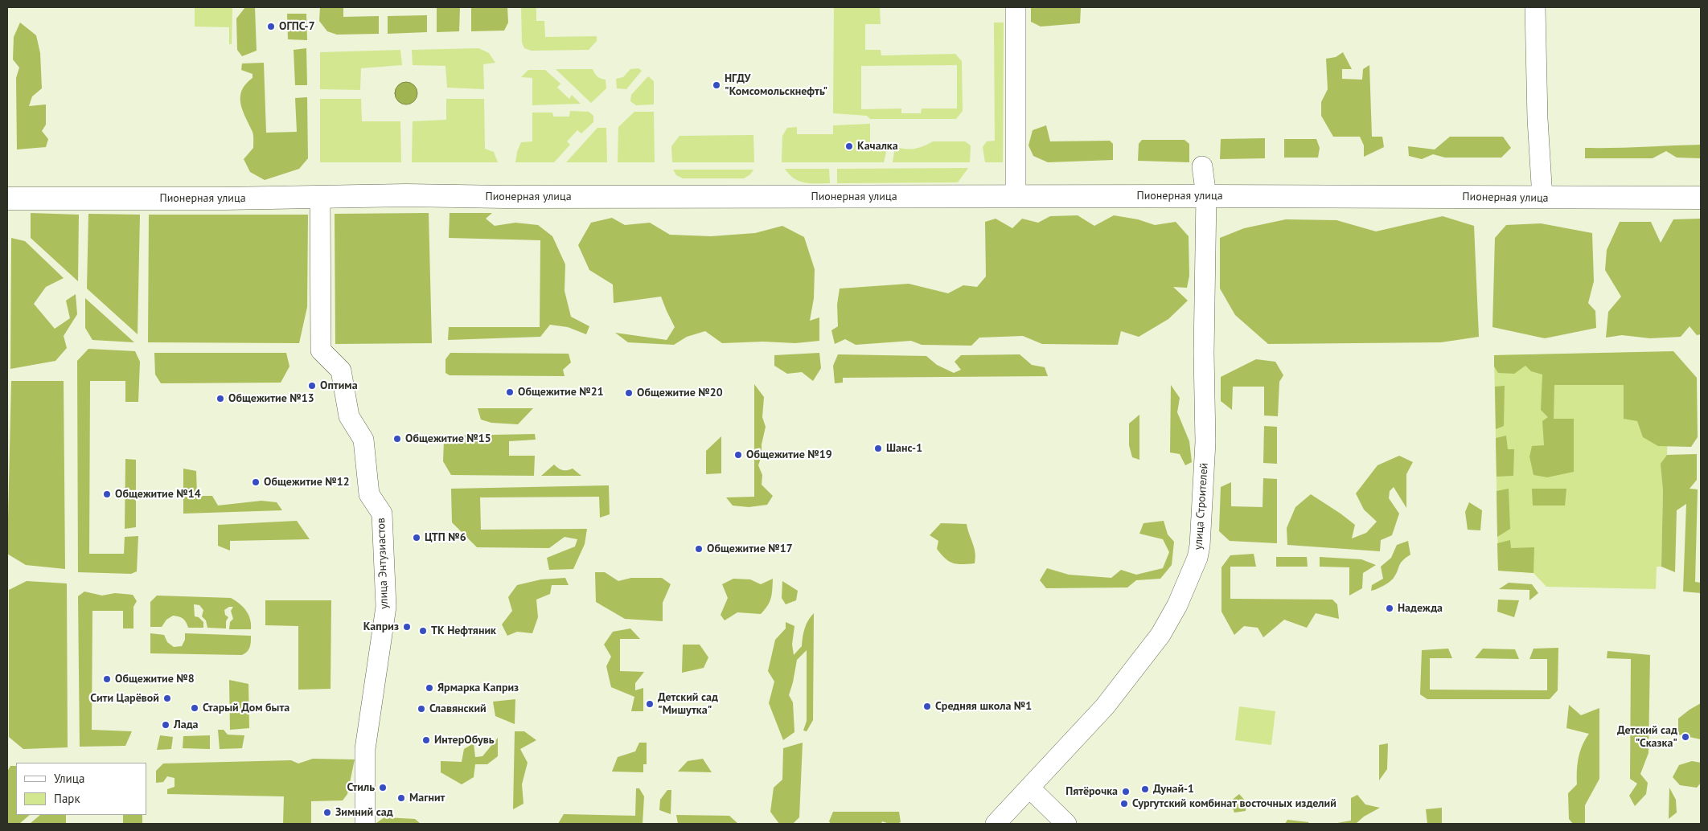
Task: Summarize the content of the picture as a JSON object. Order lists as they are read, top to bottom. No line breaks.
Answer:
{"streets":{"main road":["Пионерная улица"],"street":["улица Строителей","улица Энтузиастов"]},"crossings":[["Пионерная улица","улица Строителей"],["Пионерная улица","улица Энтузиастов"]],"places":["ОГПС-7","НГДУ \"Комсомольскнефть\"","Качалка","Оптима","Общежитие №21","Общежитие №20","Общежитие №13","Общежитие №15","Шанс-1","Общежитие №19","Общежитие №12","Общежитие №14","ЦТП №6","Общежитие №17","Надежда","Каприз","ТК Нефтяник","Общежитие №8","Ярмарка Каприз","Сити Царёвой","Детский сад \"Мишутка\"","Средняя школа №1","Старый Дом быта","Славянский","Лада","Детский сад \"Сказка\"","ИнтерОбувь","Стиль","Дунай-1","Пятёрочка","Магнит","Сургутский комбинат восточных изделий","Зимний сад"],"legend":["Улица","Парк"]}
